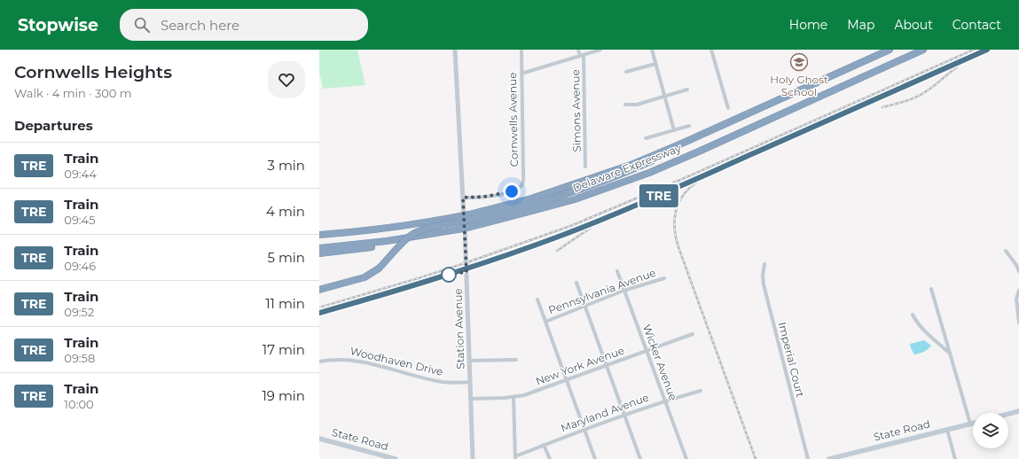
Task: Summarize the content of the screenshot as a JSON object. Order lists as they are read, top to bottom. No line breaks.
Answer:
{"streets":{"highway":["Delaware Expressway"],"main road":["State Road"],"street":["Simons Avenue","Cornwells Avenue","Pennsylvania Avenue","Station Avenue","Imperial Court","Woodhaven Drive","Wicker Avenue","New York Avenue","Maryland Avenue"]},"crossings":[["Cornwells Avenue","Station Avenue"],["Pennsylvania Avenue","Wicker Avenue"],["Station Avenue","Woodhaven Drive"],["Station Avenue","New York Avenue"],["Wicker Avenue","New York Avenue"],["Wicker Avenue","Maryland Avenue"]],"places":{"school or university":["Holy Ghost School"]},"page":{"header":"Stopwise","search":"Search here","nav":["Home","Map","About","Contact"],"heading":[["Cornwells Heights","Walk · 4 min · 300 m"],"Departures"],"on_map":"TRE","list":[{"mark":"TRE","name":"Train","note":"09:44","value":"3 min"},{"mark":"TRE","name":"Train","note":"09:45","value":"4 min"},{"mark":"TRE","name":"Train","note":"09:46","value":"5 min"},{"mark":"TRE","name":"Train","note":"09:52","value":"11 min"},{"mark":"TRE","name":"Train","note":"09:58","value":"17 min"},{"mark":"TRE","name":"Train","note":"10:00","value":"19 min"}]}}
